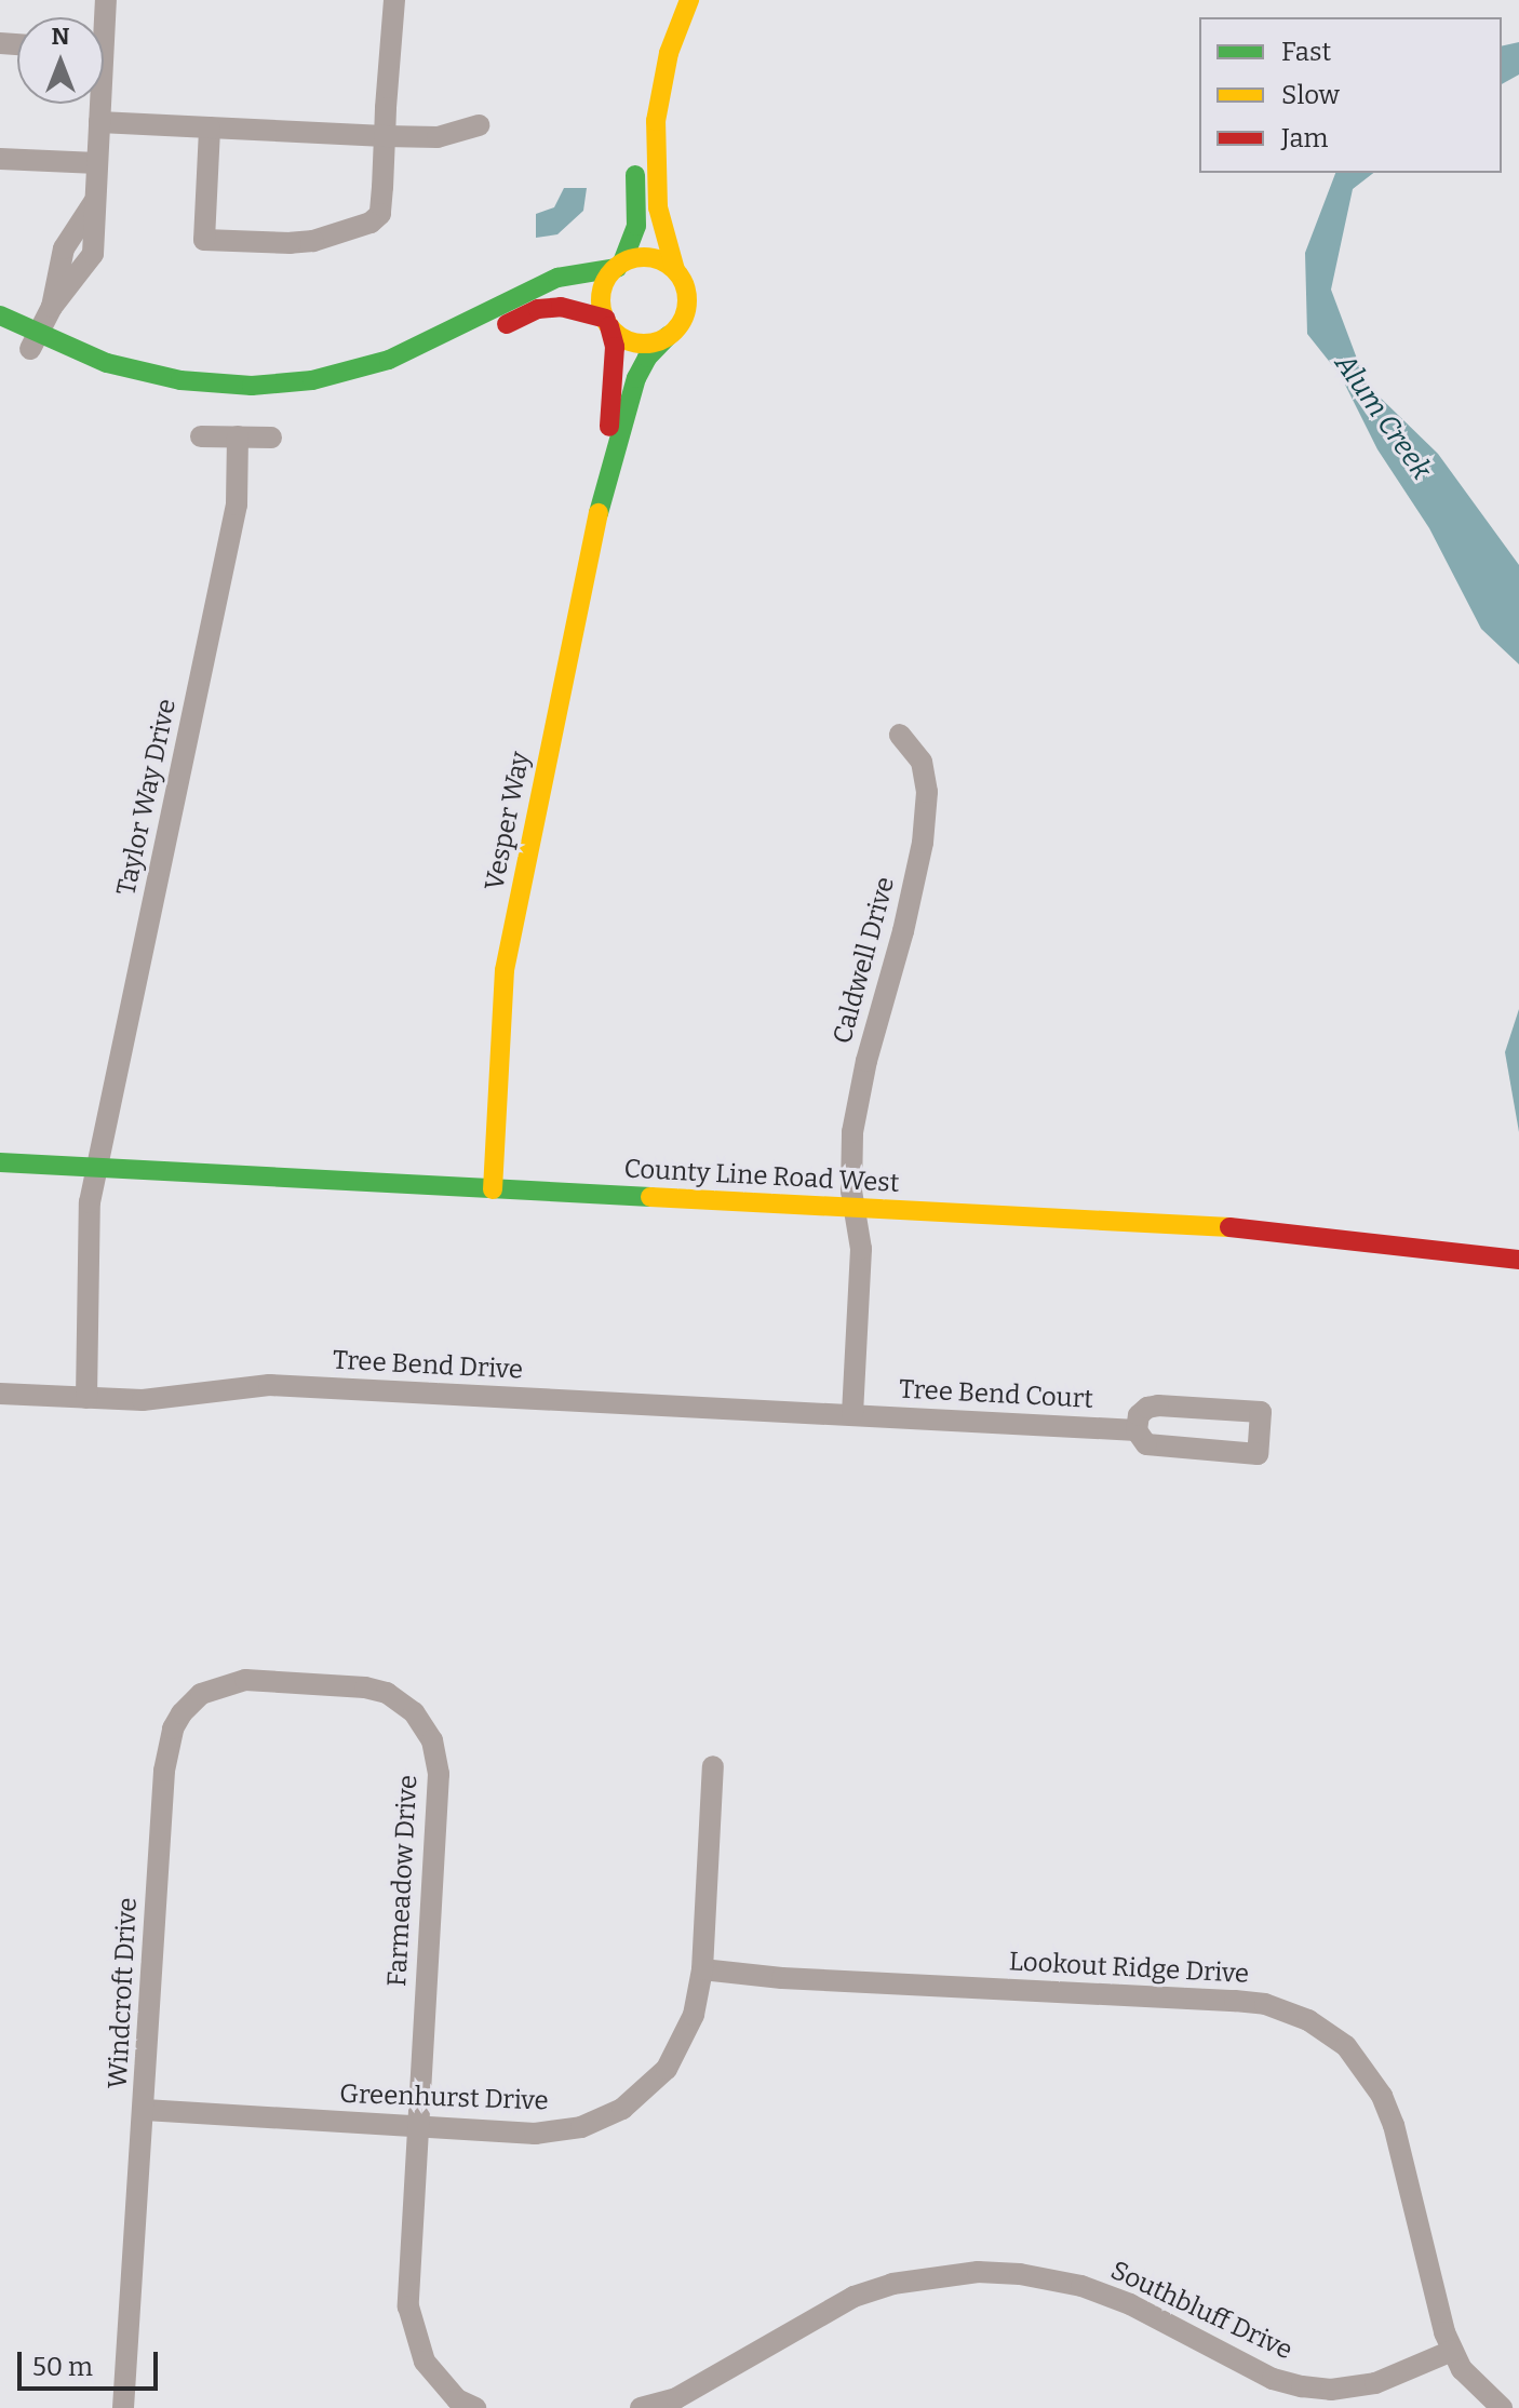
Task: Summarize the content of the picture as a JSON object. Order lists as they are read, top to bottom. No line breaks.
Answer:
{"streets":{"street":["Taylor Way Drive","Vesper Way","Caldwell Drive","County Line Road West","Tree Bend Drive","Tree Bend Court","Farmeadow Drive","Lookout Ridge Drive","Windcroft Drive","Greenhurst Drive","Southbluff Drive"]},"crossings":[["Taylor Way Drive","County Line Road West"],["Taylor Way Drive","Tree Bend Drive"],["Vesper Way","County Line Road West"],["Caldwell Drive","County Line Road West"],["Caldwell Drive","Tree Bend Drive"],["Caldwell Drive","Tree Bend Court"],["Tree Bend Drive","Tree Bend Court"],["Farmeadow Drive","Windcroft Drive"],["Farmeadow Drive","Greenhurst Drive"],["Lookout Ridge Drive","Greenhurst Drive"],["Lookout Ridge Drive","Southbluff Drive"],["Windcroft Drive","Greenhurst Drive"]],"water":["Alum Creek"],"legend":["Fast","Slow","Jam"],"scale_bar":"50 m","north":"top"}
